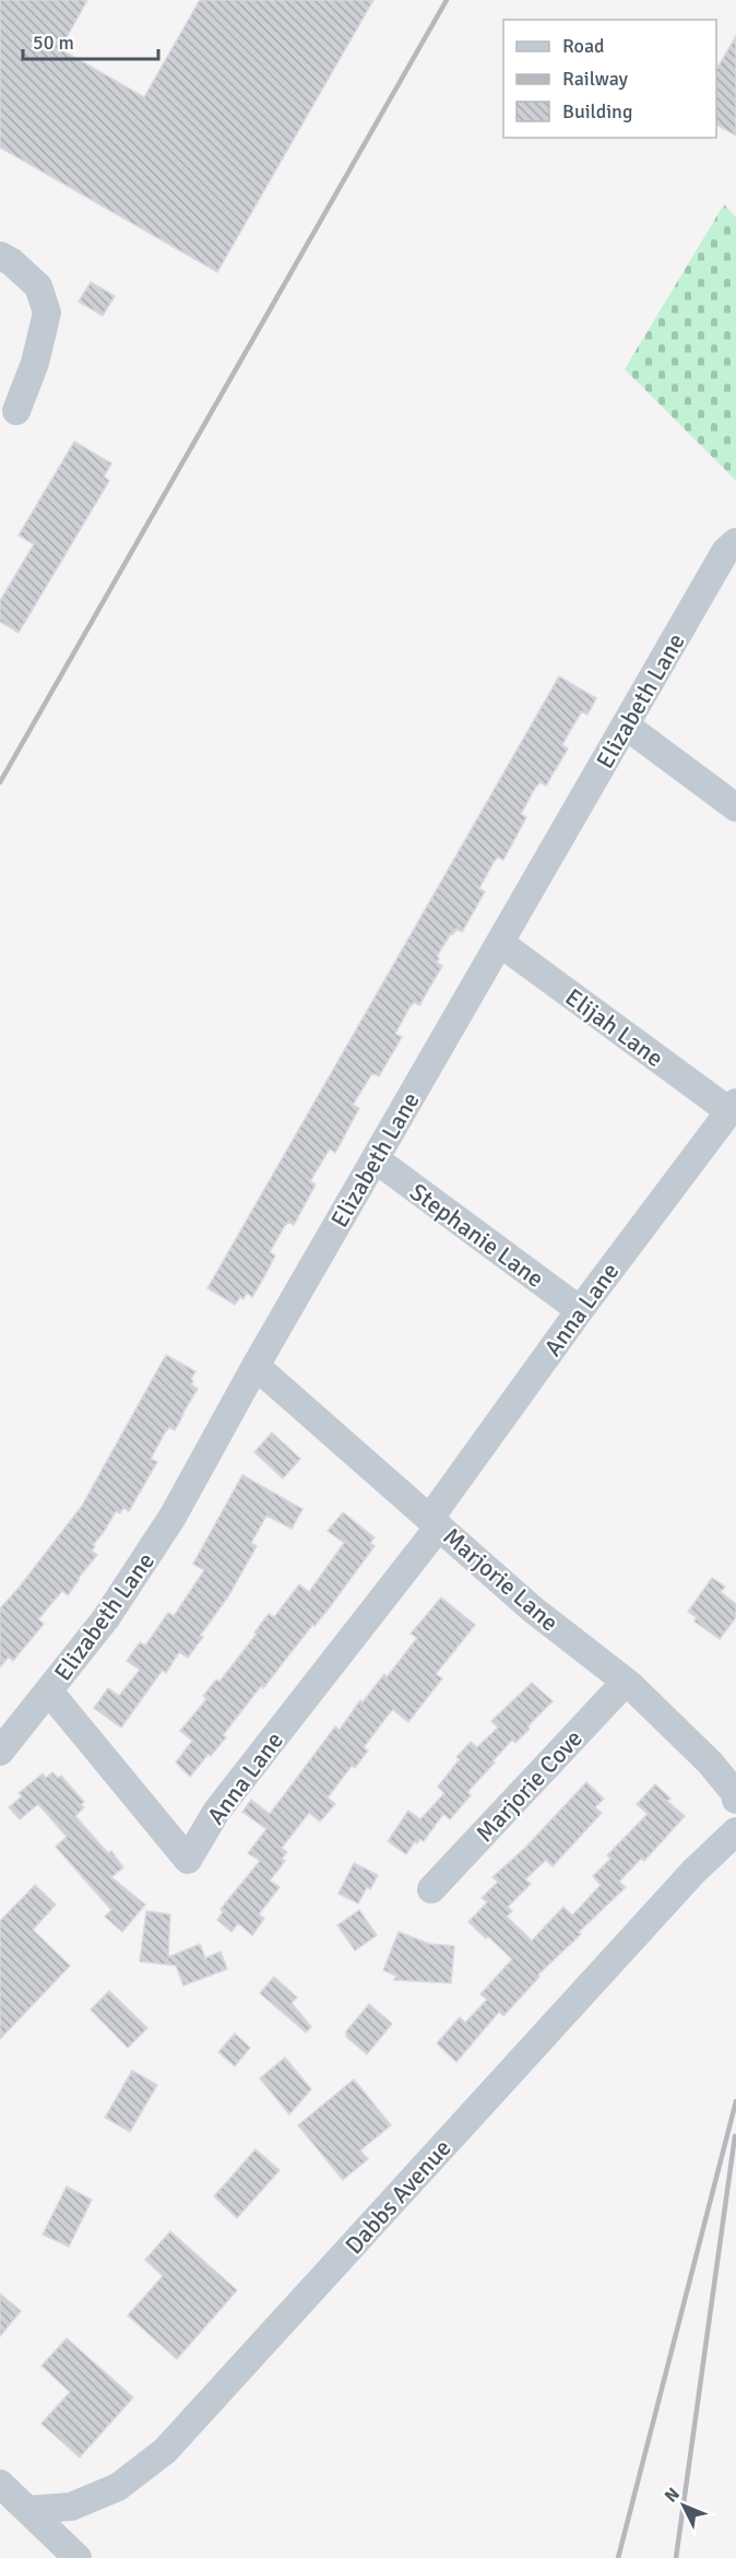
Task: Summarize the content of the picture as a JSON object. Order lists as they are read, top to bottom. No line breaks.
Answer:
{"streets":{"street":["Elizabeth Lane","Elijah Lane","Stephanie Lane","Anna Lane","Marjorie Lane","Marjorie Cove","Dabbs Avenue"]},"crossings":[["Elizabeth Lane","Elijah Lane"],["Elizabeth Lane","Stephanie Lane"],["Elizabeth Lane","Anna Lane"],["Elizabeth Lane","Marjorie Lane"],["Elijah Lane","Anna Lane"],["Stephanie Lane","Anna Lane"],["Anna Lane","Marjorie Lane"],["Marjorie Lane","Marjorie Cove"]],"legend":["Road","Railway","Building"],"scale_bar":"50 m","north":"top left"}
